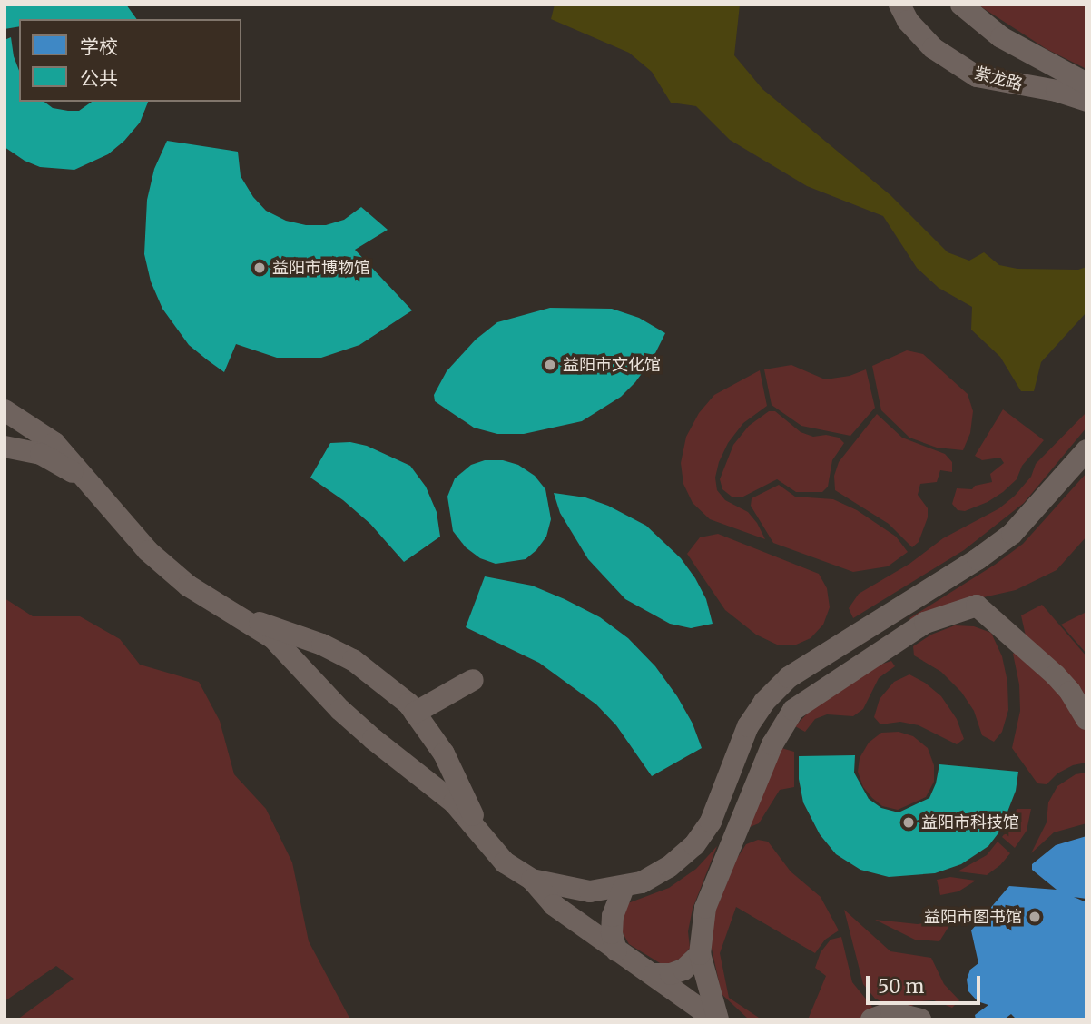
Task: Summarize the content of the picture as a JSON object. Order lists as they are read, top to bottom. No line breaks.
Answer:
{"streets":{"street":["紫龙路"]},"places":["益阳市博物馆","益阳市文化馆","益阳市科技馆","益阳市图书馆"],"legend":["学校","公共"],"scale_bar":"50 m"}
